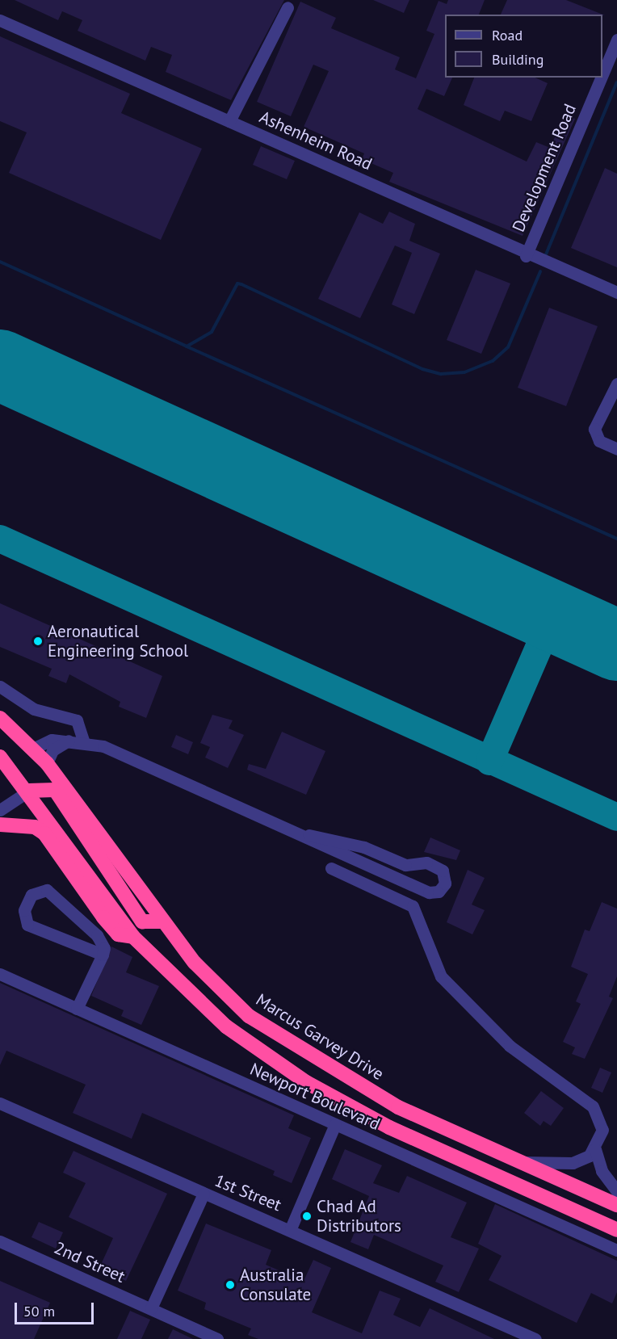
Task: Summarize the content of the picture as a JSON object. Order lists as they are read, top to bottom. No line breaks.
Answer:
{"streets":{"highway":["Marcus Garvey Drive"],"street":["Ashenheim Road","Development Road","Newport Boulevard","1st Street","2nd Street"]},"crossings":[["Ashenheim Road","Development Road"]],"places":["Aeronautical Engineering School","Chad Ad Distributors","Australia Consulate"],"legend":["Road","Building"],"scale_bar":"50 m"}
